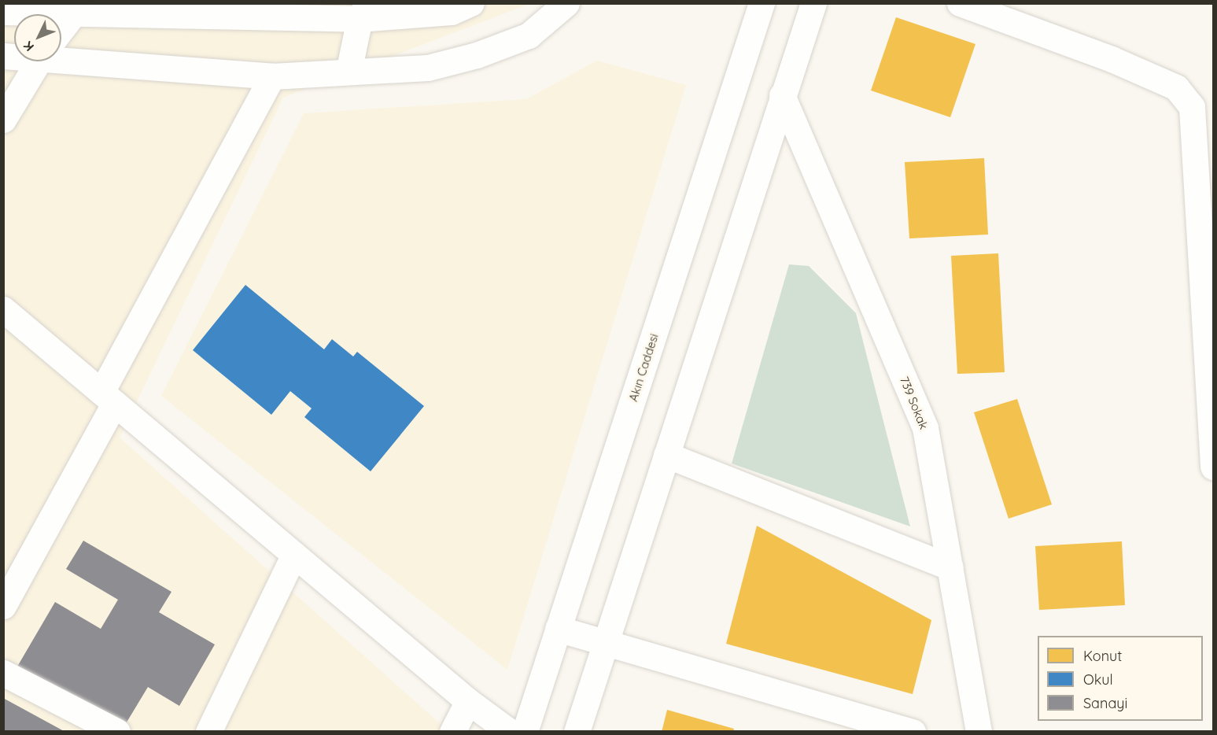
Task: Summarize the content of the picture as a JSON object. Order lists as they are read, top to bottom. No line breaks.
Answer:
{"streets":{"street":["Akın Caddesi","739 Sokak"]},"legend":["Konut","Okul","Sanayi"],"north":"bottom left"}
